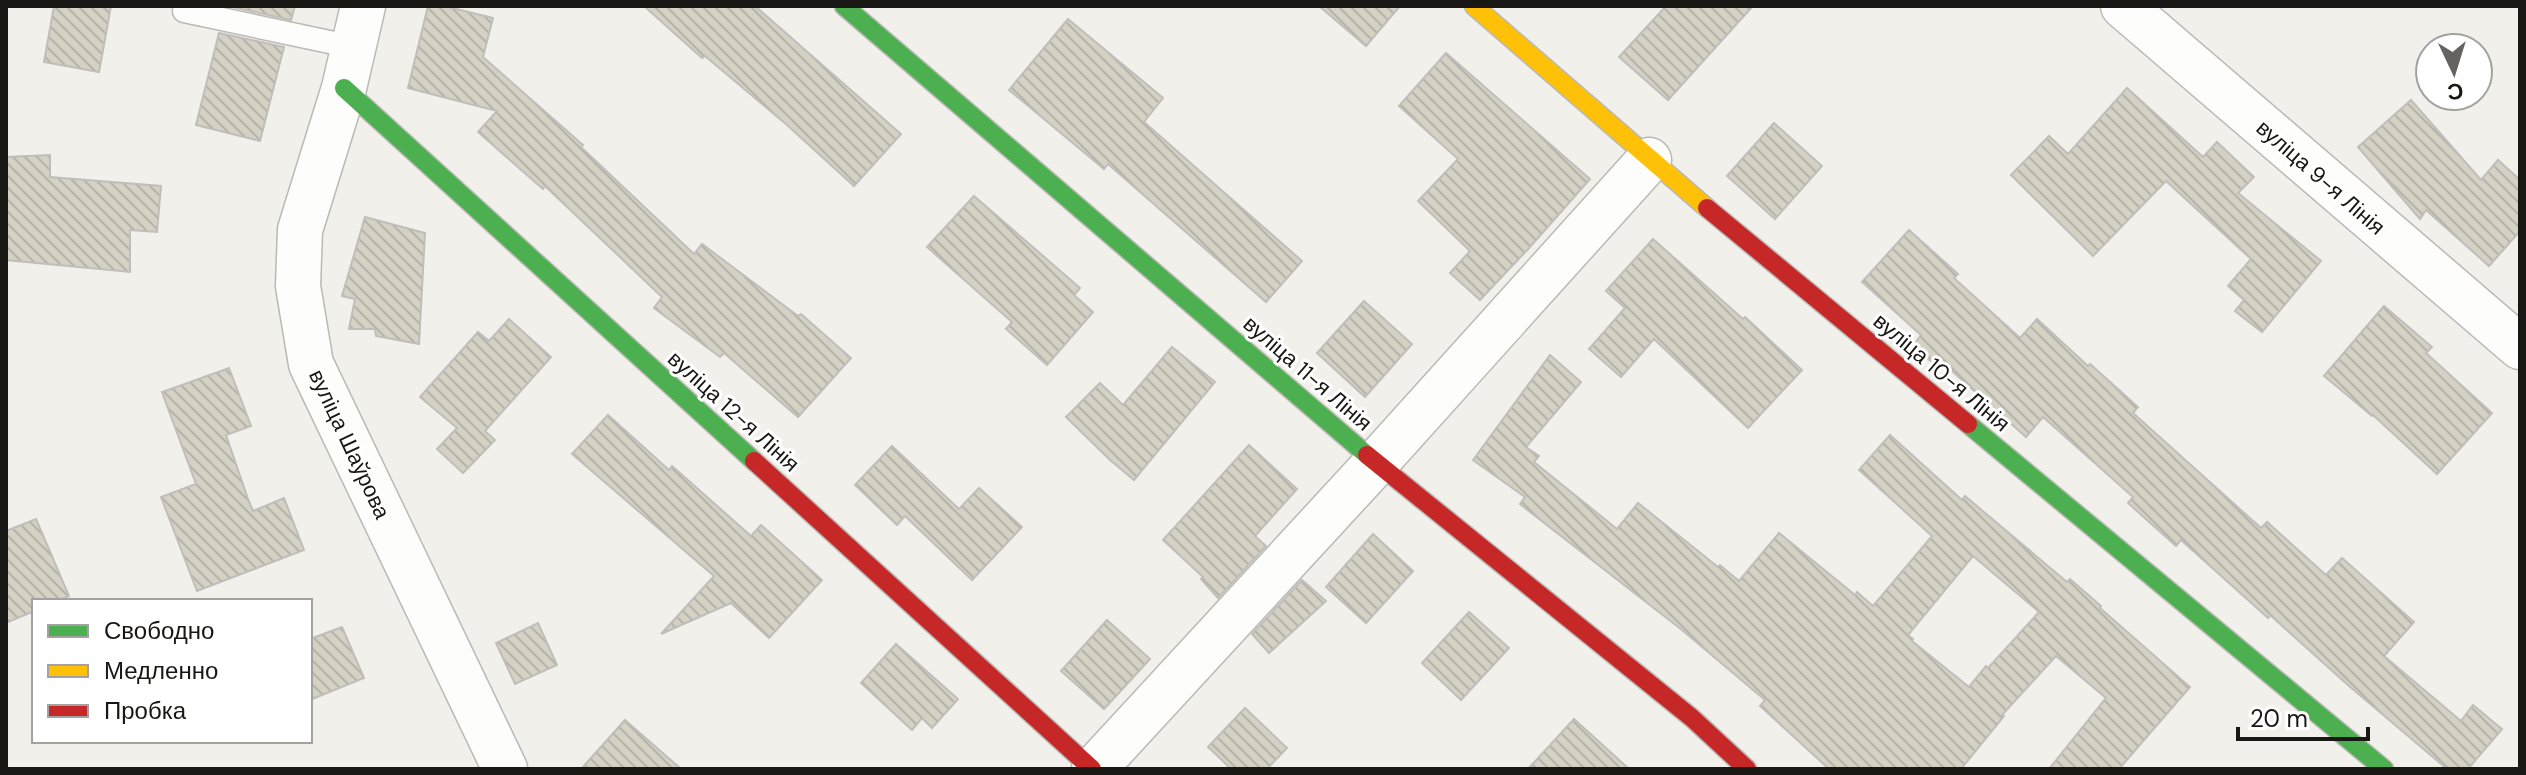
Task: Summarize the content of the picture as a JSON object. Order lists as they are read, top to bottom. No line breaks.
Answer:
{"streets":{"street":["вуліца 9-я Лінія","вуліца 10-я Лінія","вуліца 11-я Лінія","вуліца 12-я Лінія","вуліца Шаўрова"]},"crossings":[["вуліца 12-я Лінія","вуліца Шаўрова"]],"legend":["Свободно","Медленно","Пробка"],"scale_bar":"20 m","north":"bottom"}
